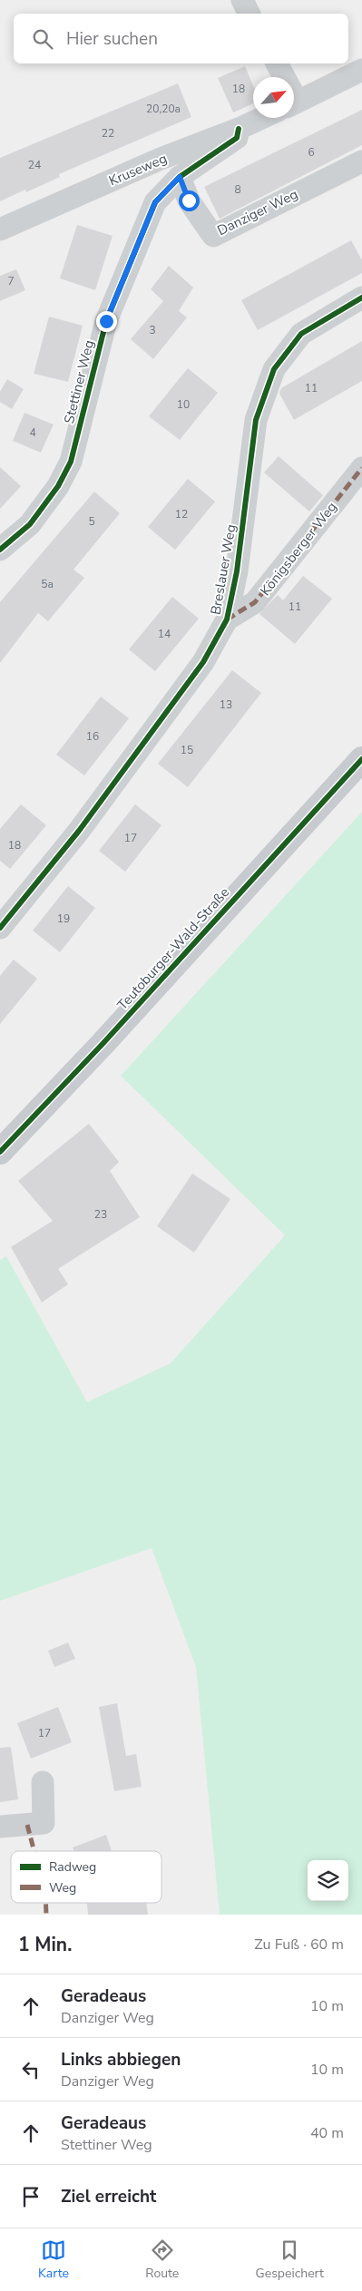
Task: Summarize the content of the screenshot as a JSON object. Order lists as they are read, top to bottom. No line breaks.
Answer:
{"streets":{"main road":["Teutoburger-Wald-Straße"],"street":["Kruseweg","Danziger Weg","Stettiner Weg","Königsberger Weg","Breslauer Weg"]},"crossings":[["Danziger Weg","Stettiner Weg"],["Königsberger Weg","Breslauer Weg"]],"house_numbers":["18","20,20a","22","6","24","8","7","3","11","10","4","12","5","5a","11","14","13","16","15","17","18","19","23","17"],"legend":["Radweg","Weg"],"north":"top right","page":{"search":"Hier suchen","heading":["1 Min.","Zu Fuß · 60 m"],"list":[["Geradeaus","Danziger Weg","10 m"],["Links abbiegen","Danziger Weg","10 m"],["Geradeaus","Stettiner Weg","40 m"],"Ziel erreicht"],"nav":["Karte","Route","Gespeichert"]}}
